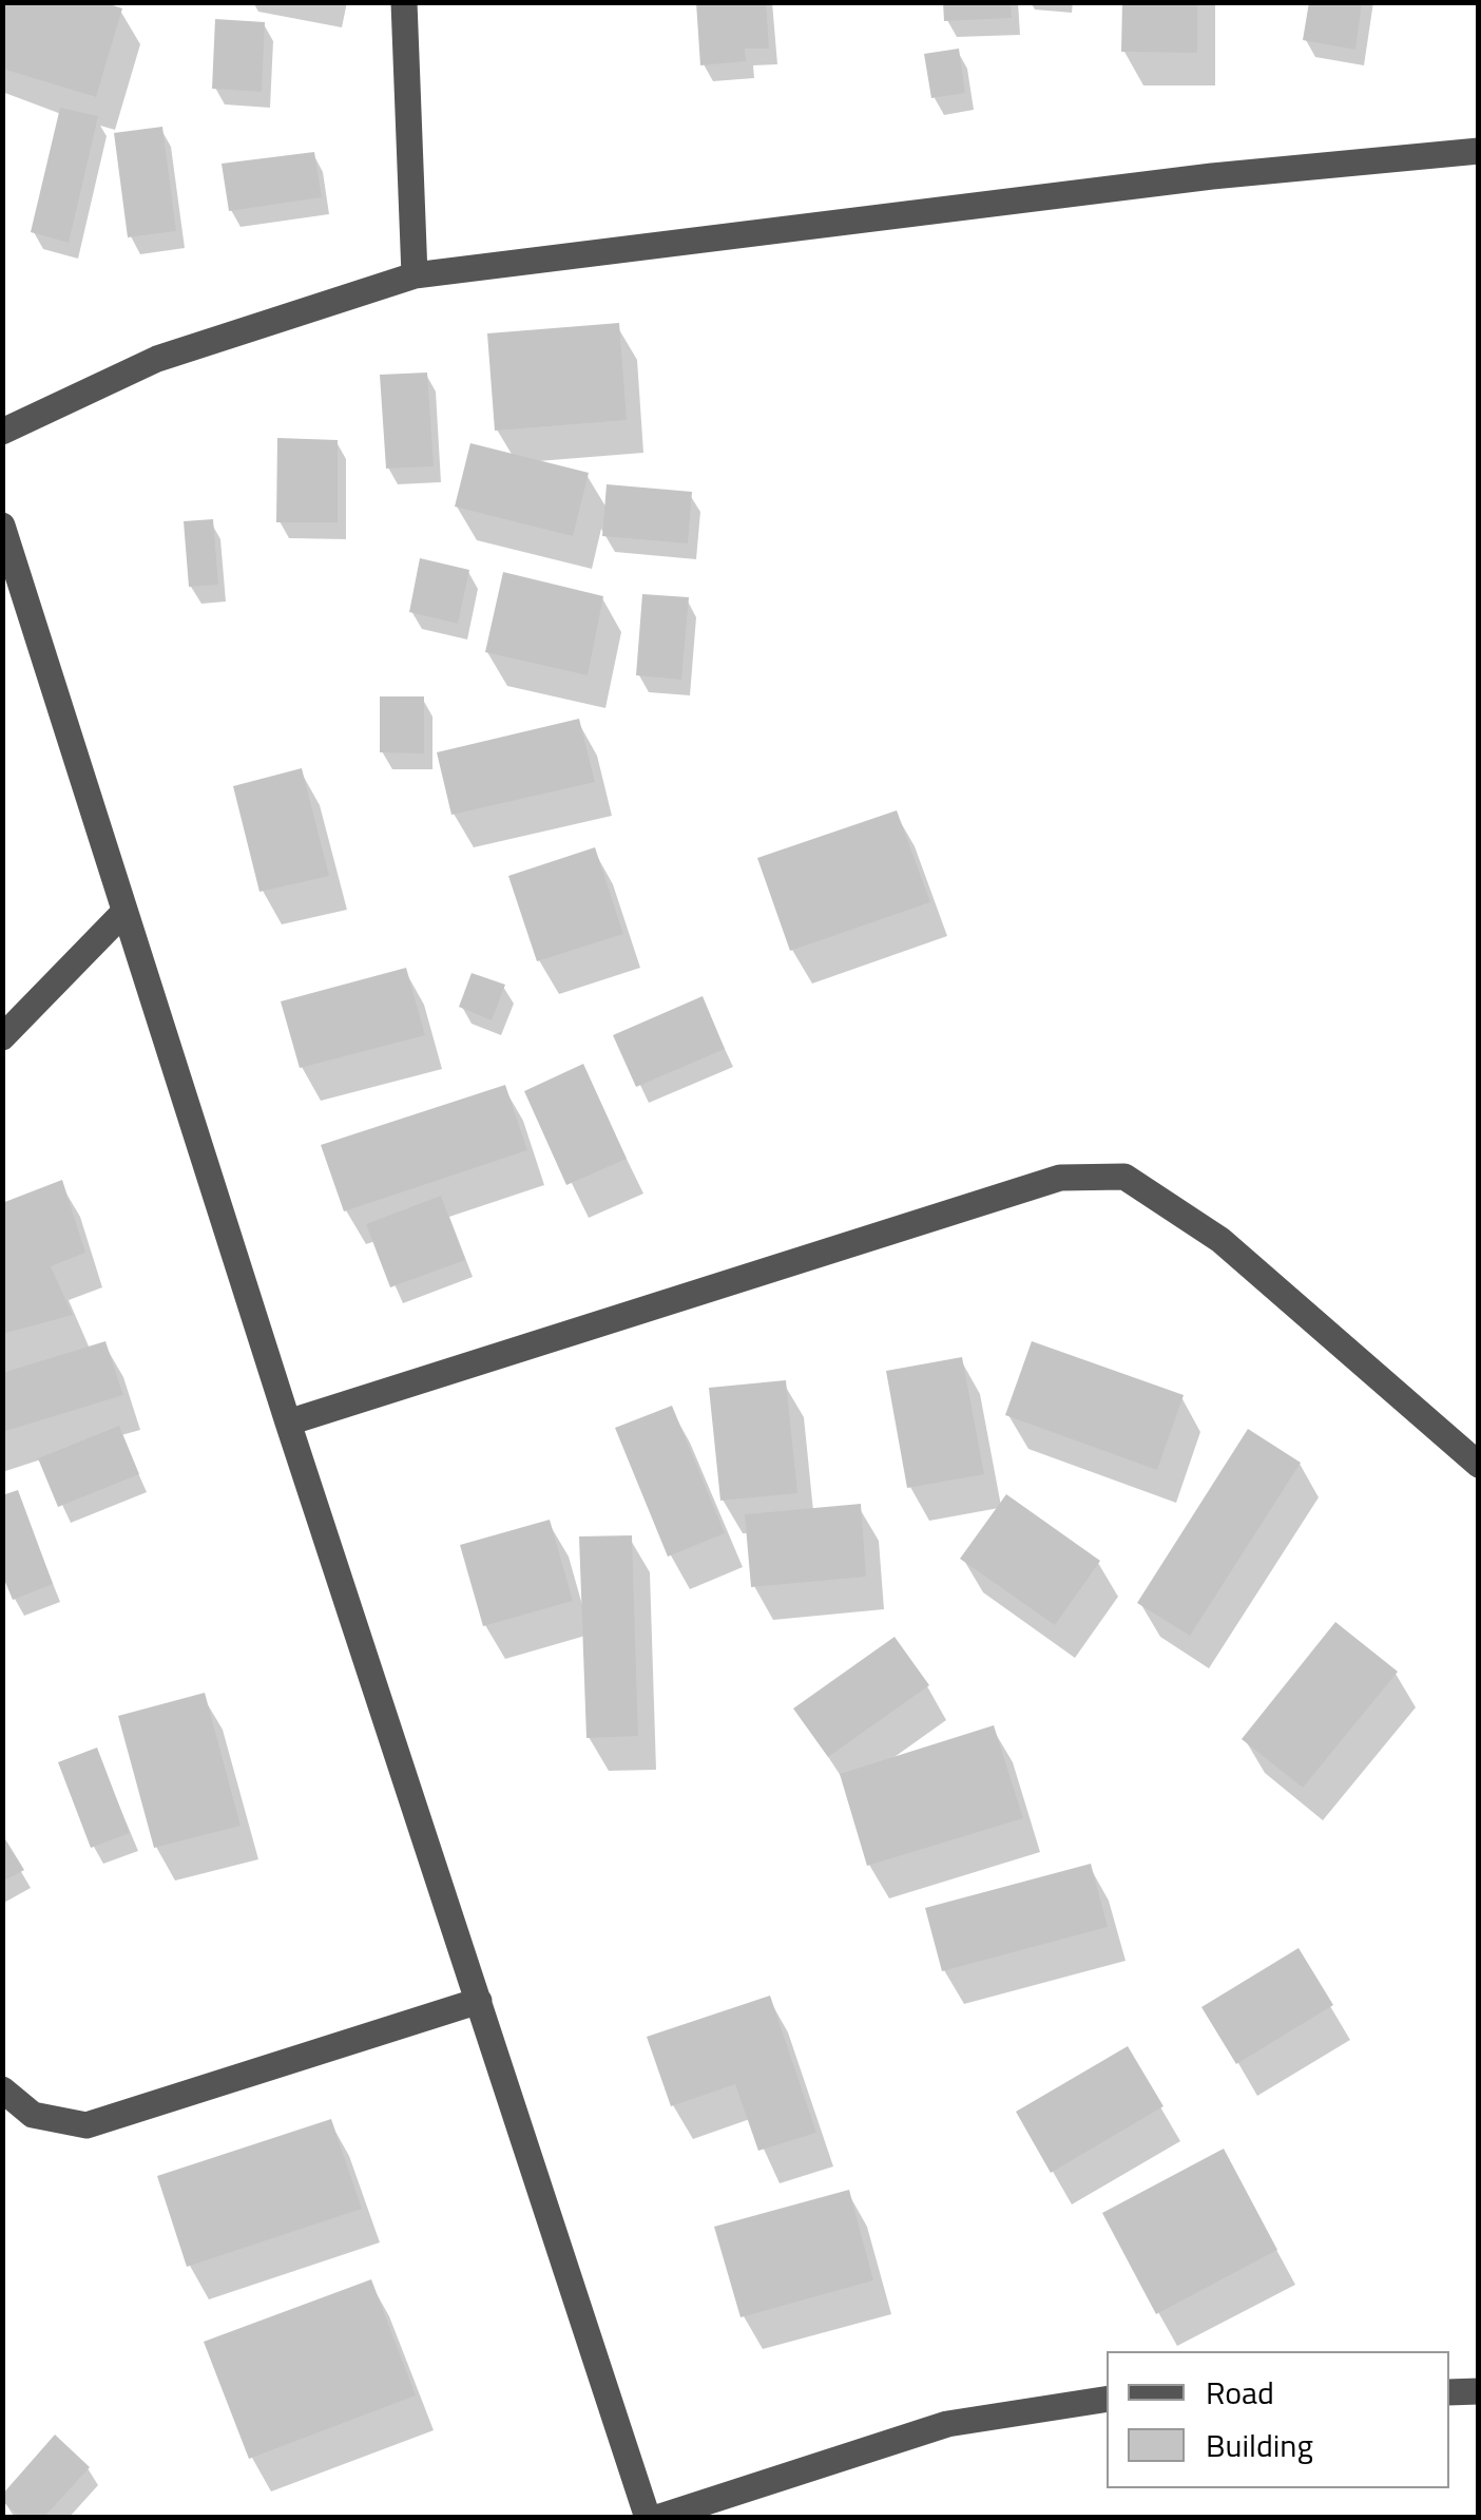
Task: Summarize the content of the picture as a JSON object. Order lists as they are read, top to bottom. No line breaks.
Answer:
{"legend":["Road","Building"]}
